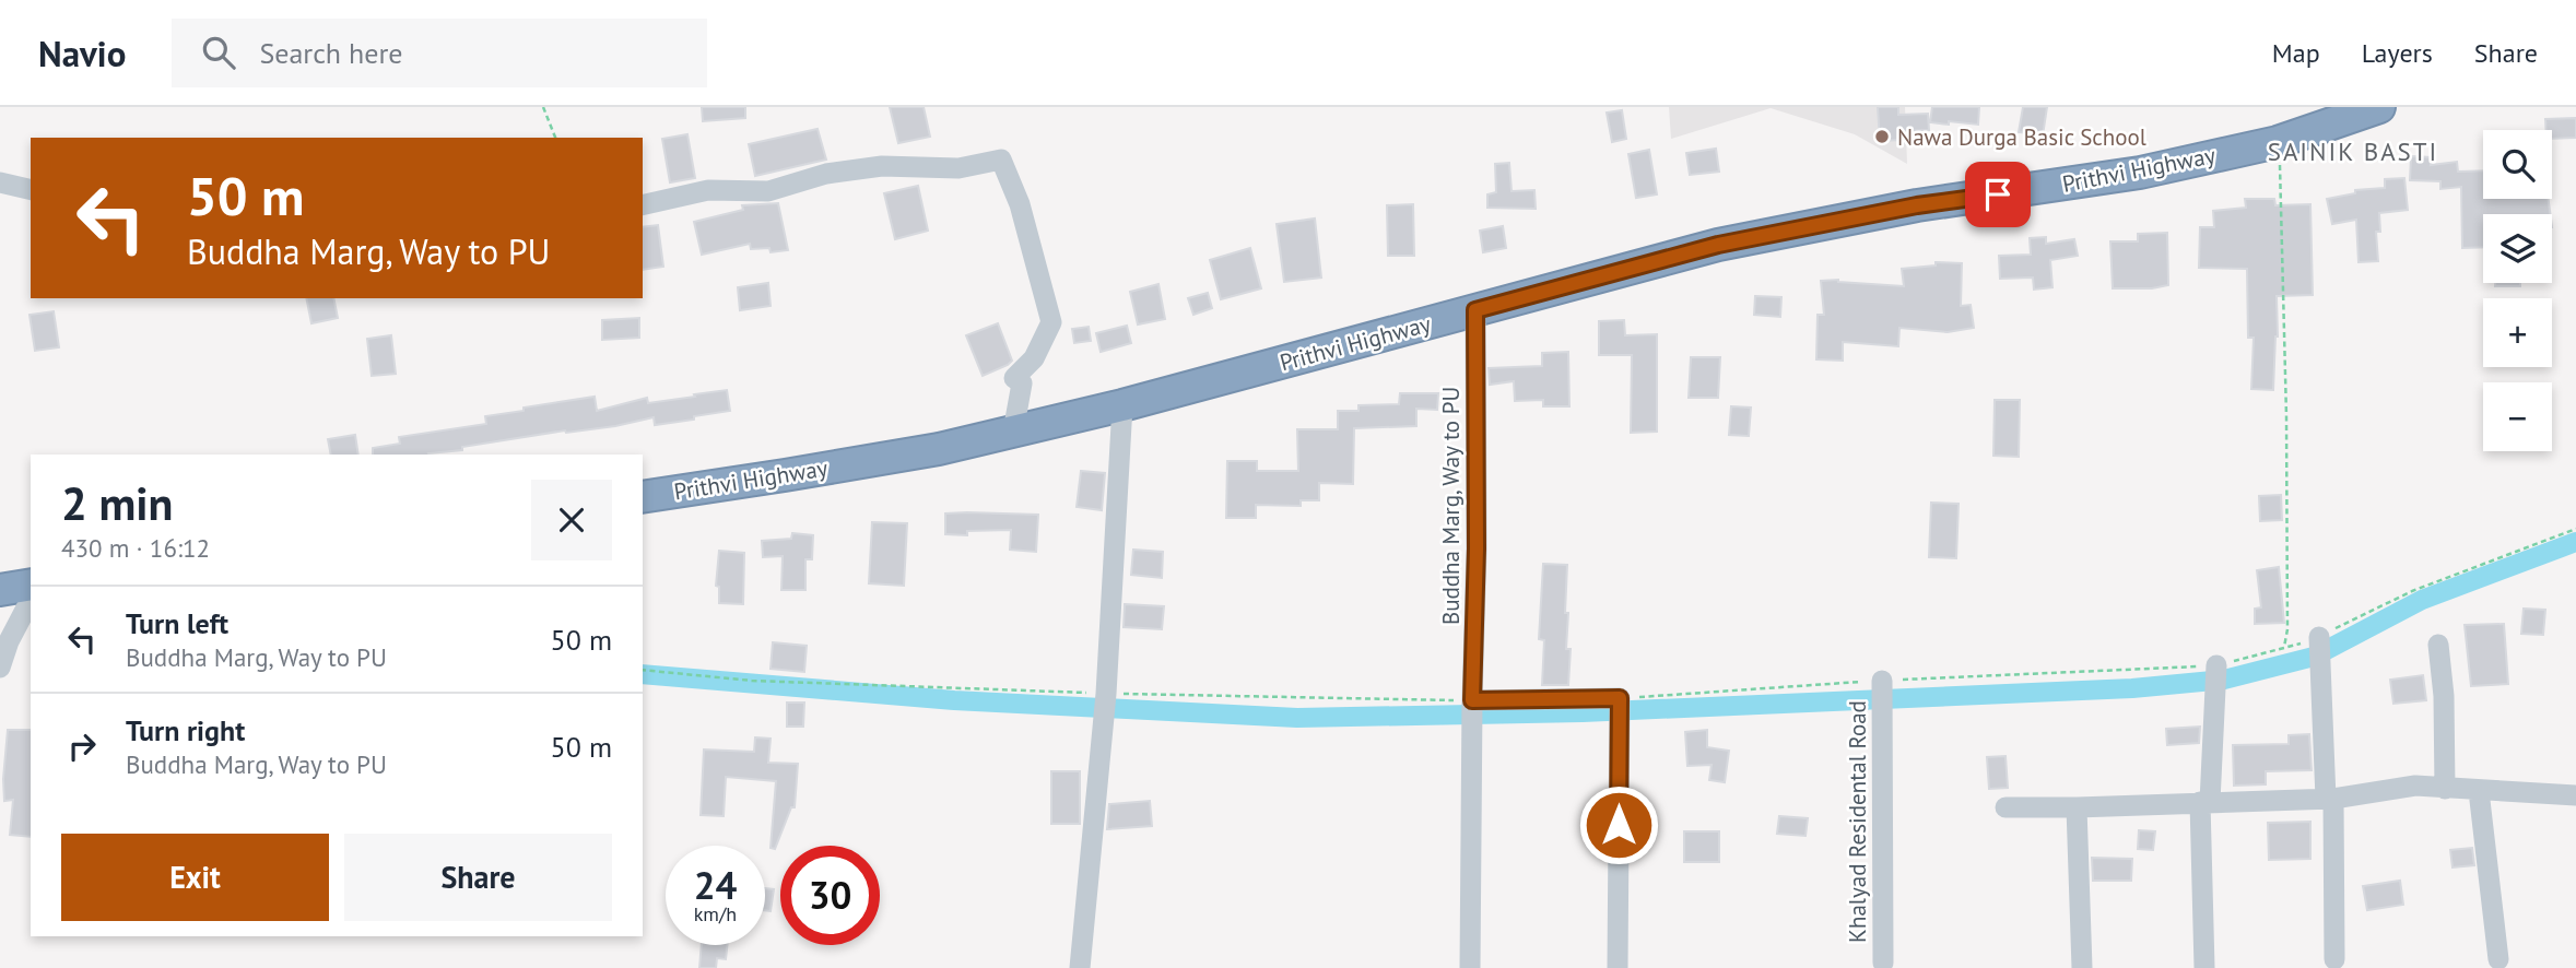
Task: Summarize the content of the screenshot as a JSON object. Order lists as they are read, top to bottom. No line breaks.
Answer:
{"streets":{"highway":["Prithvi Highway"],"street":["Buddha Marg, Way to PU","Khalyad Residental Road"]},"crossings":[["Prithvi Highway","Buddha Marg, Way to PU"]],"districts":["SAINIK BASTI"],"places":["Nawa Durga Basic School"],"page":{"header":"Navio","search":"Search here","nav":["Map","Layers","Share"],"map_buttons":["+","−"],"turn":["50 m","Buddha Marg, Way to PU"],"heading":["2 min","430 m · 16:12"],"list":[{"name":"Turn left","note":"Buddha Marg, Way to PU","value":"50 m"},{"name":"Turn right","note":"Buddha Marg, Way to PU","value":"50 m"}],"buttons":["Exit","Share"],"speed":"24 km/h","limit":"30"}}
